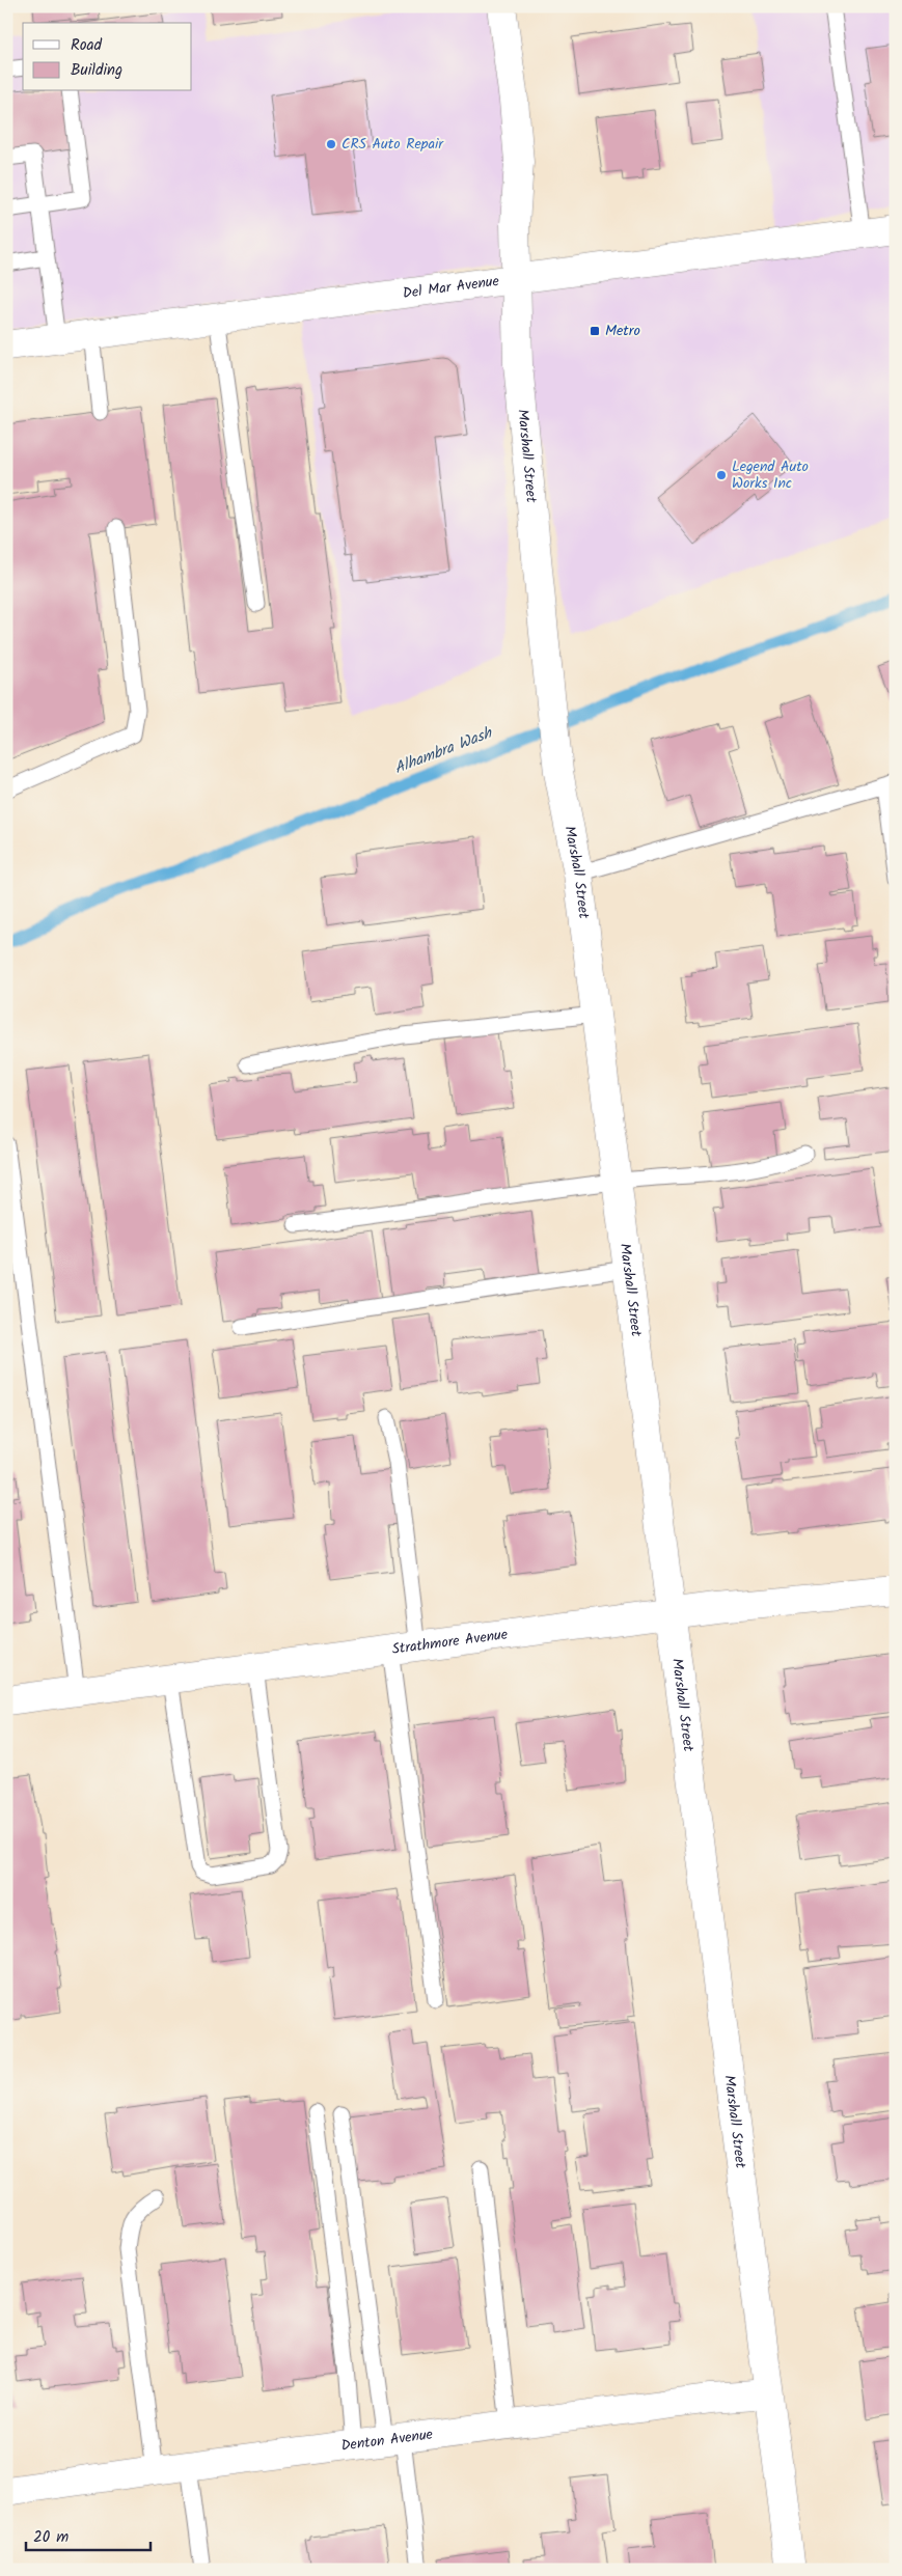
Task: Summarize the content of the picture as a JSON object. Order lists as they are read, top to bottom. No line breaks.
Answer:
{"streets":{"street":["Del Mar Avenue","Marshall Street","Strathmore Avenue","Denton Avenue"]},"crossings":[["Del Mar Avenue","Marshall Street"],["Marshall Street","Strathmore Avenue"],["Marshall Street","Denton Avenue"]],"water":["Alhambra Wash"],"places":{"other":["CRS Auto Repair","Legend Auto Works Inc"],"transit":["Metro"]},"legend":["Road","Building"],"scale_bar":"20 m"}
